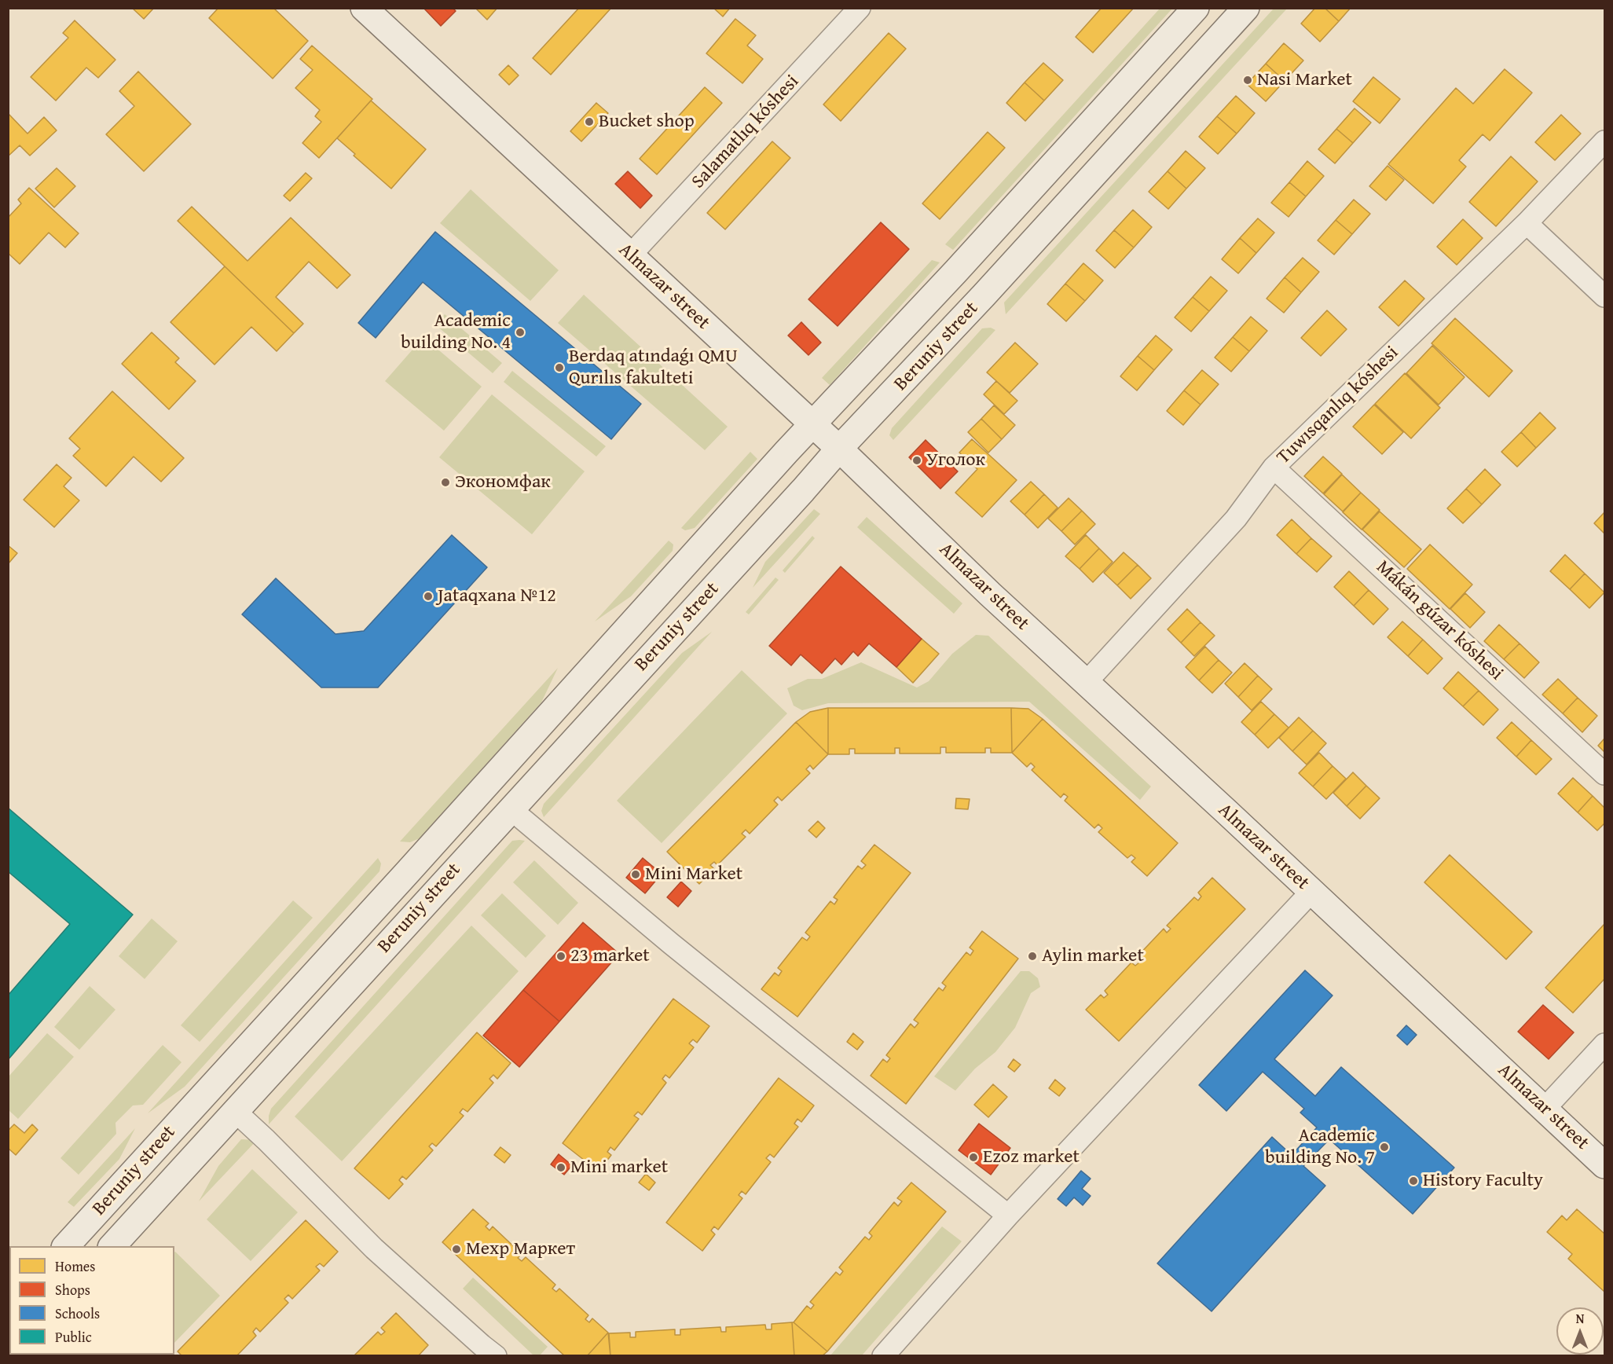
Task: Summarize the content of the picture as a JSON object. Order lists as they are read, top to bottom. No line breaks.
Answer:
{"streets":{"street":["Salamatlıq kóshesi","Almazar street","Beruniy street","Tuwısqanlıq kóshesi","Mákán gúzar kóshesi"]},"crossings":[["Salamatlıq kóshesi","Almazar street"],["Almazar street","Beruniy street"],["Almazar street","Tuwısqanlıq kóshesi"],["Tuwısqanlıq kóshesi","Mákán gúzar kóshesi"]],"places":["Nasi Market","Bucket shop","Academic building No. 4","Berdaq atındaǵı QMU Qurılıs fakulteti","Уголок","Экономфак","Jataqxana №12","Mini Market","23 market","Aylin market","Academic building No. 7","Ezoz market","Mini market","History Faculty","Мехр Маркет"],"legend":["Homes","Shops","Schools","Public"],"north":"top"}
